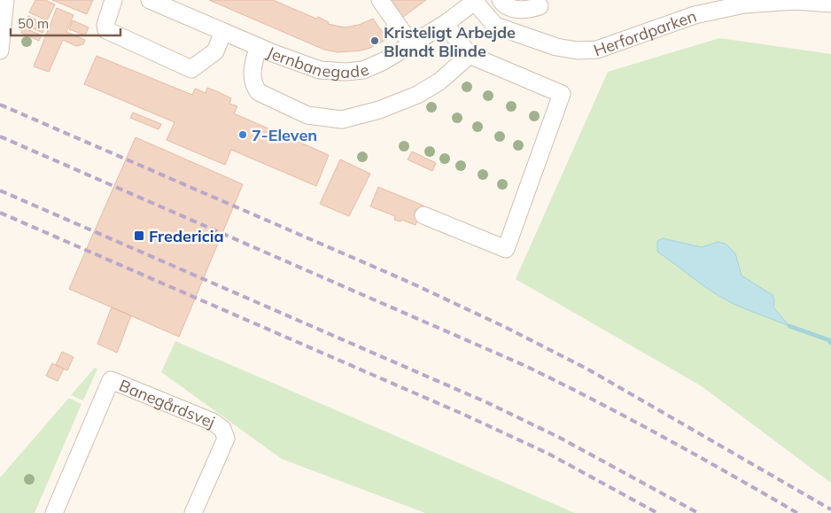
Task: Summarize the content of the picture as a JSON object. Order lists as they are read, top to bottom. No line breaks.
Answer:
{"streets":{"street":["Herfordparken","Jernbanegade","Banegårdsvej"]},"crossings":[["Herfordparken","Jernbanegade"]],"places":{"other":["Kristeligt Arbejde Blandt Blinde","7-Eleven"],"transit":["Fredericia"]},"scale_bar":"50 m"}
